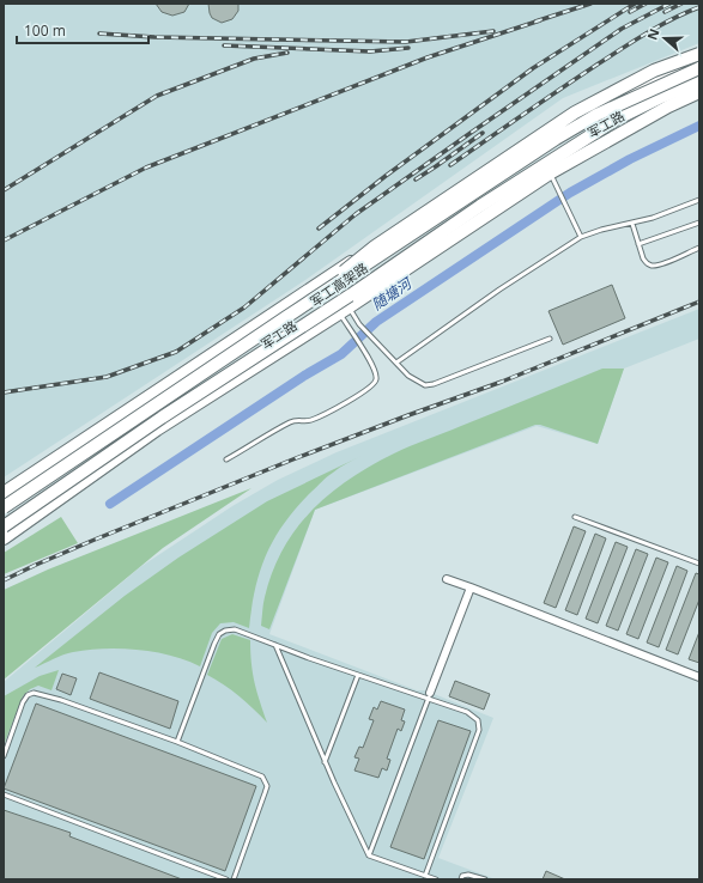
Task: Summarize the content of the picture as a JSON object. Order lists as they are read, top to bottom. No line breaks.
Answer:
{"streets":{"main road":["军工路","军工高架路"]},"water":["随塘河"],"scale_bar":"100 m","north":"left"}
